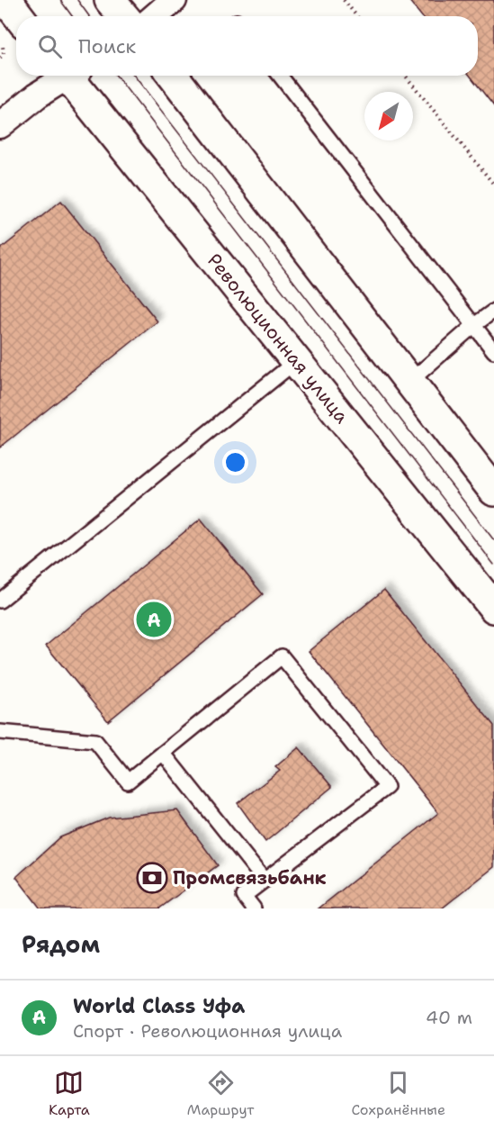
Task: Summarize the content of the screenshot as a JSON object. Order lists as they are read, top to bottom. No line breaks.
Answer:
{"streets":{"street":["Революционная улица"]},"places":{"bank":["Промсвязьбанк"]},"north":"bottom left","page":{"search":"Поиск","pins":"A","heading":"Рядом","list":[{"mark":"A","name":"World Class Уфа","note":"Спорт · Революционная улица","value":"40 m"}],"nav":["Карта","Маршрут","Сохранённые"]}}
